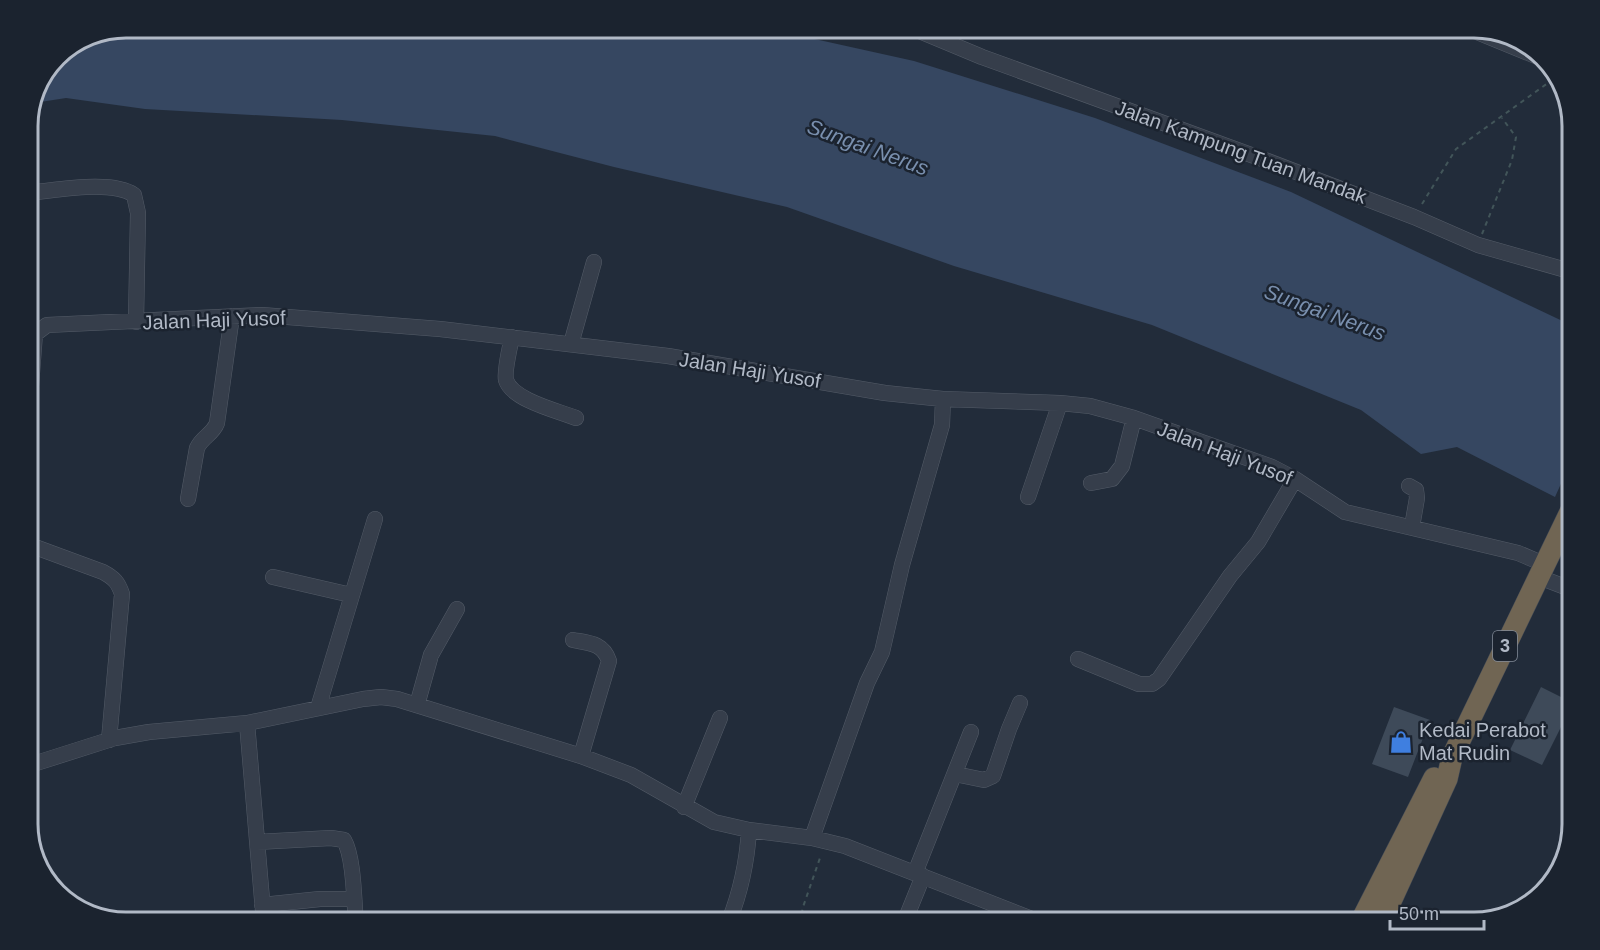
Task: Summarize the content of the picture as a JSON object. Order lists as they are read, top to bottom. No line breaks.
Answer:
{"streets":{"highway":["3"],"street":["Jalan Kampung Tuan Mandak","Jalan Haji Yusof"]},"crossings":[["Jalan Haji Yusof","3"]],"water":["Sungai Nerus"],"places":{"shop":["Kedai Perabot Mat Rudin"]},"scale_bar":"50 m"}
